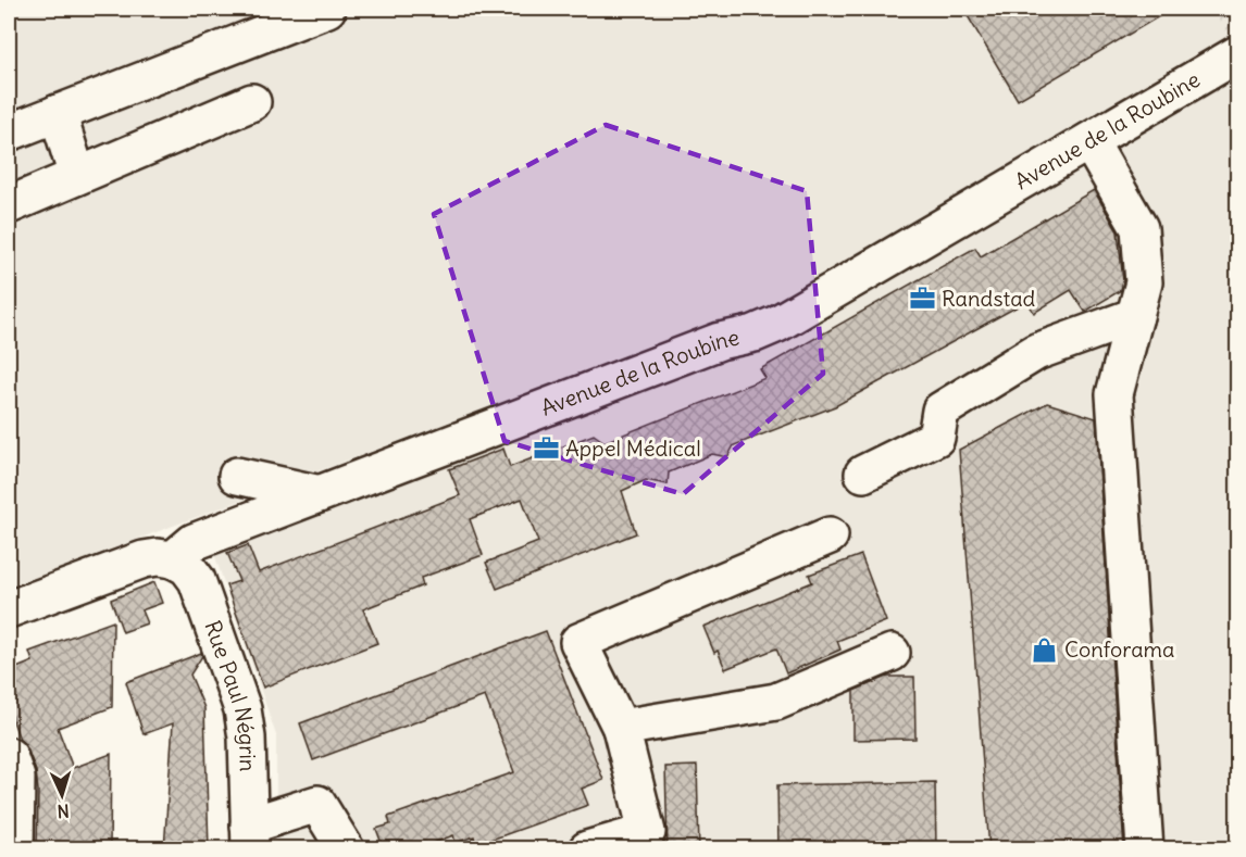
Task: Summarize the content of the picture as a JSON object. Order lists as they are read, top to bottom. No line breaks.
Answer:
{"streets":{"street":["Avenue de la Roubine","Rue Paul Négrin"]},"crossings":[["Avenue de la Roubine","Rue Paul Négrin"]],"places":{"office":["Randstad","Appel Médical"],"shop":["Conforama"]},"north":"bottom"}
